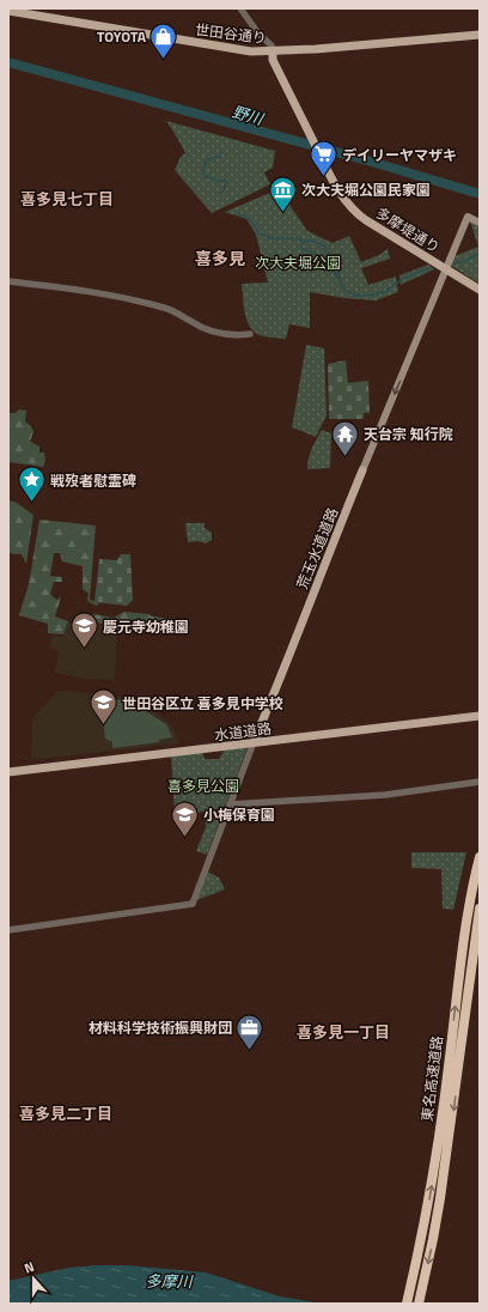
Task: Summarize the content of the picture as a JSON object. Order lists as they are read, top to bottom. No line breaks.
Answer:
{"streets":{"highway":["東名高速道路"],"main road":["世田谷通り","多摩堤通り","荒玉水道道路","水道道路"]},"crossings":[["世田谷通り","多摩堤通り"],["多摩堤通り","荒玉水道道路"],["荒玉水道道路","水道道路"]],"districts":["喜多見七丁目","喜多見","喜多見一丁目","喜多見二丁目"],"water":["野川","多摩川"],"parks":["次大夫堀公園","喜多見公園"],"places":{"shop":["TOYOTA"],"supermarket":["デイリーヤマザキ"],"museum":["次大夫堀公園民家園"],"temple":["天台宗 知行院"],"place":["戦歿者慰霊碑"],"school or university":["慶元寺幼稚園","世田谷区立 喜多見中学校","小梅保育園"],"office":["材料科学技術振興財団"]},"north":"top"}
